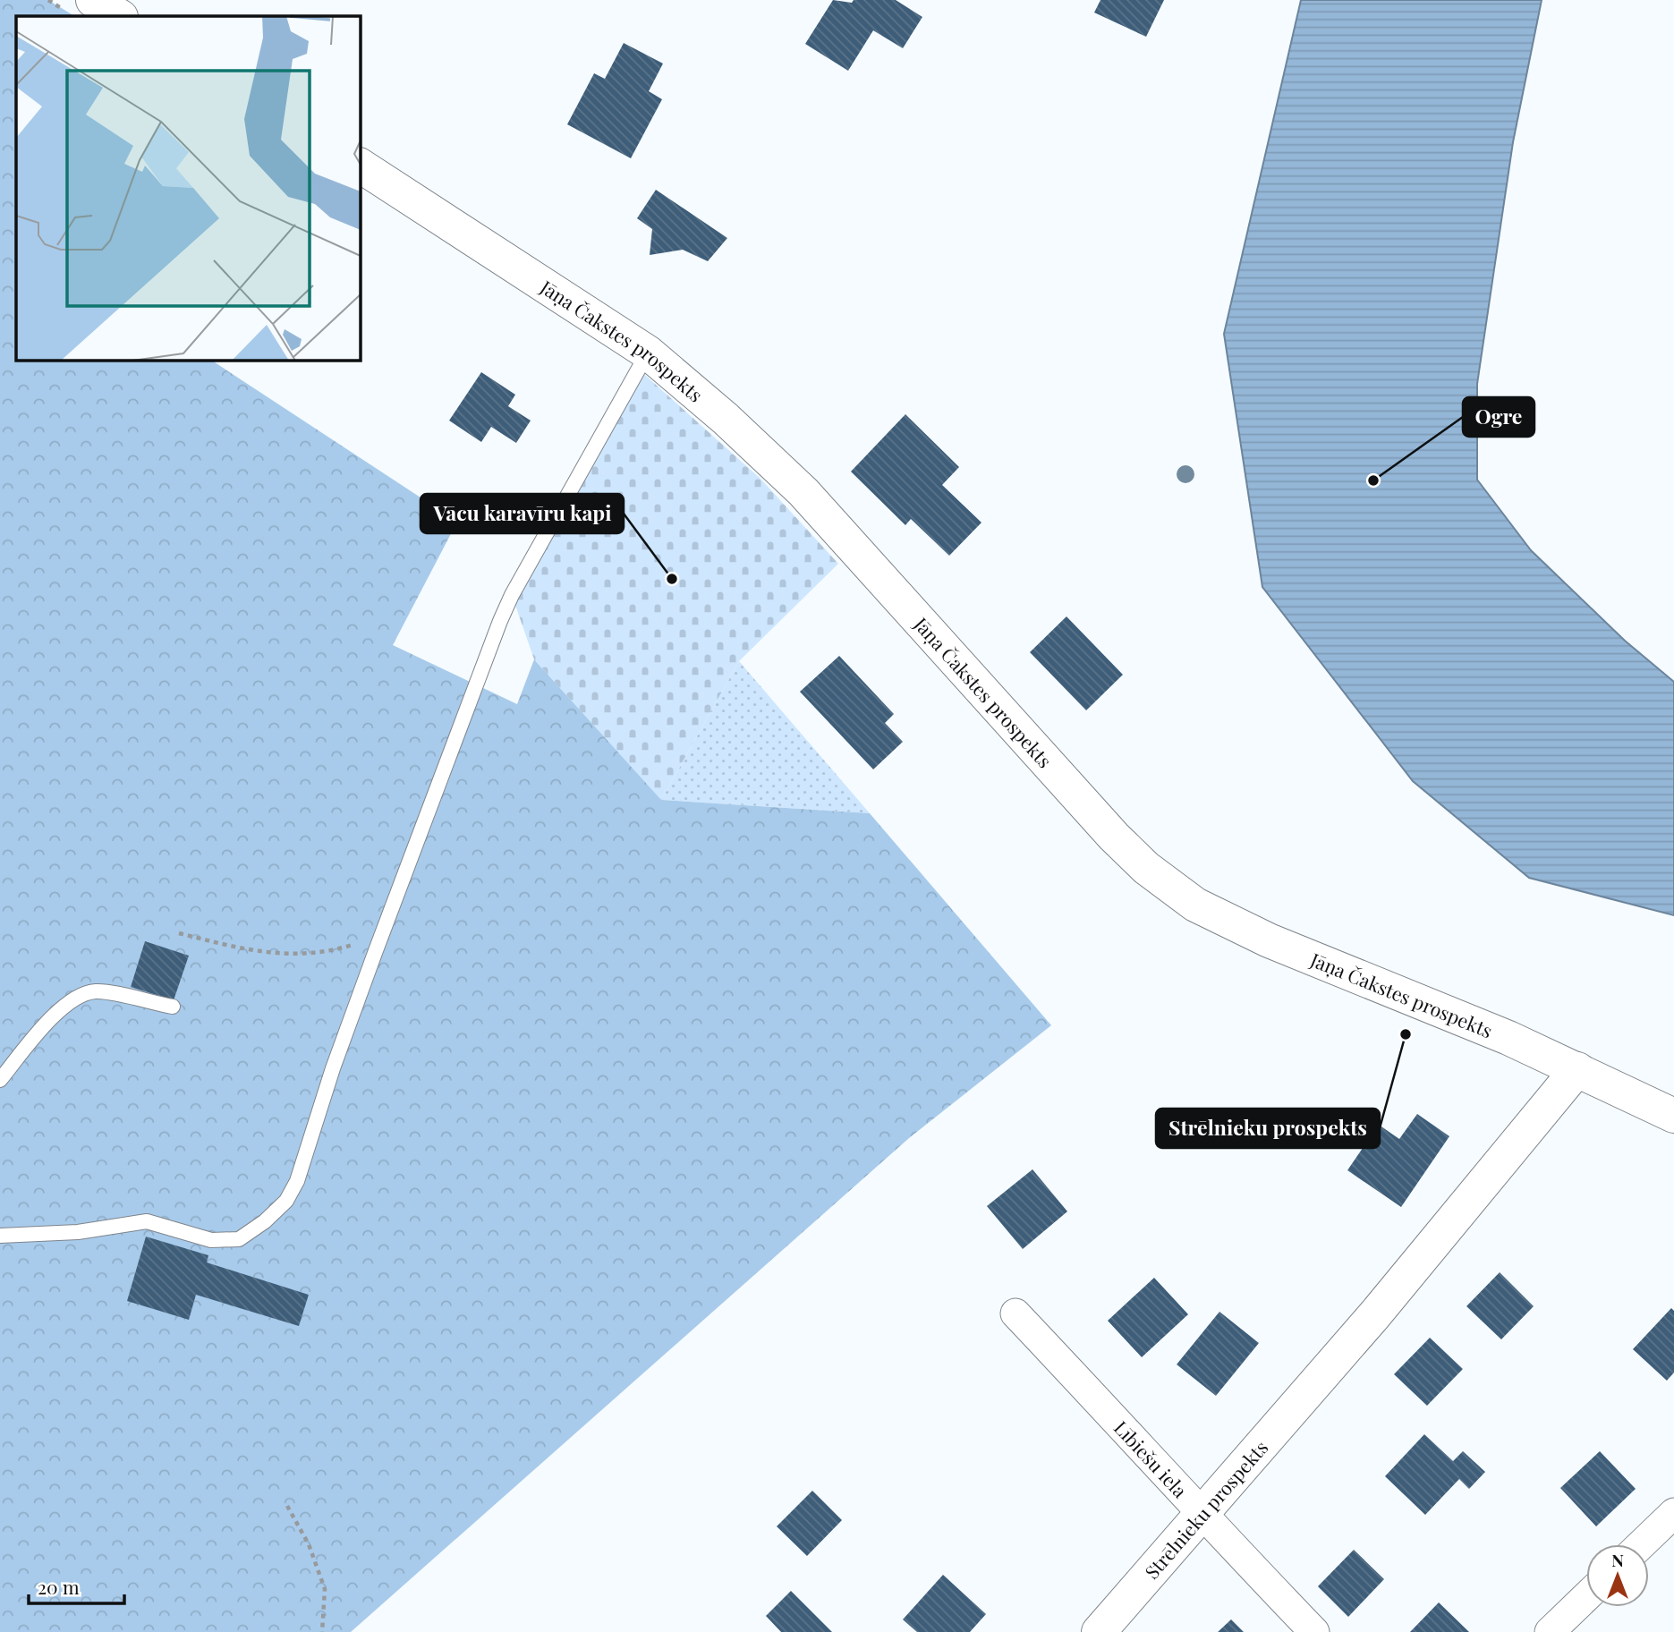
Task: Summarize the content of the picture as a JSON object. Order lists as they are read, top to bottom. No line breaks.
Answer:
{"streets":{"street":["Jāņa Čakstes prospekts","Lībiešu iela","Strēlnieku prospekts"]},"crossings":[["Jāņa Čakstes prospekts","Strēlnieku prospekts"],["Lībiešu iela","Strēlnieku prospekts"]],"places":["Ogre","Vācu karavīru kapi","Strēlnieku prospekts"],"scale_bar":"20 m","north":"top"}
